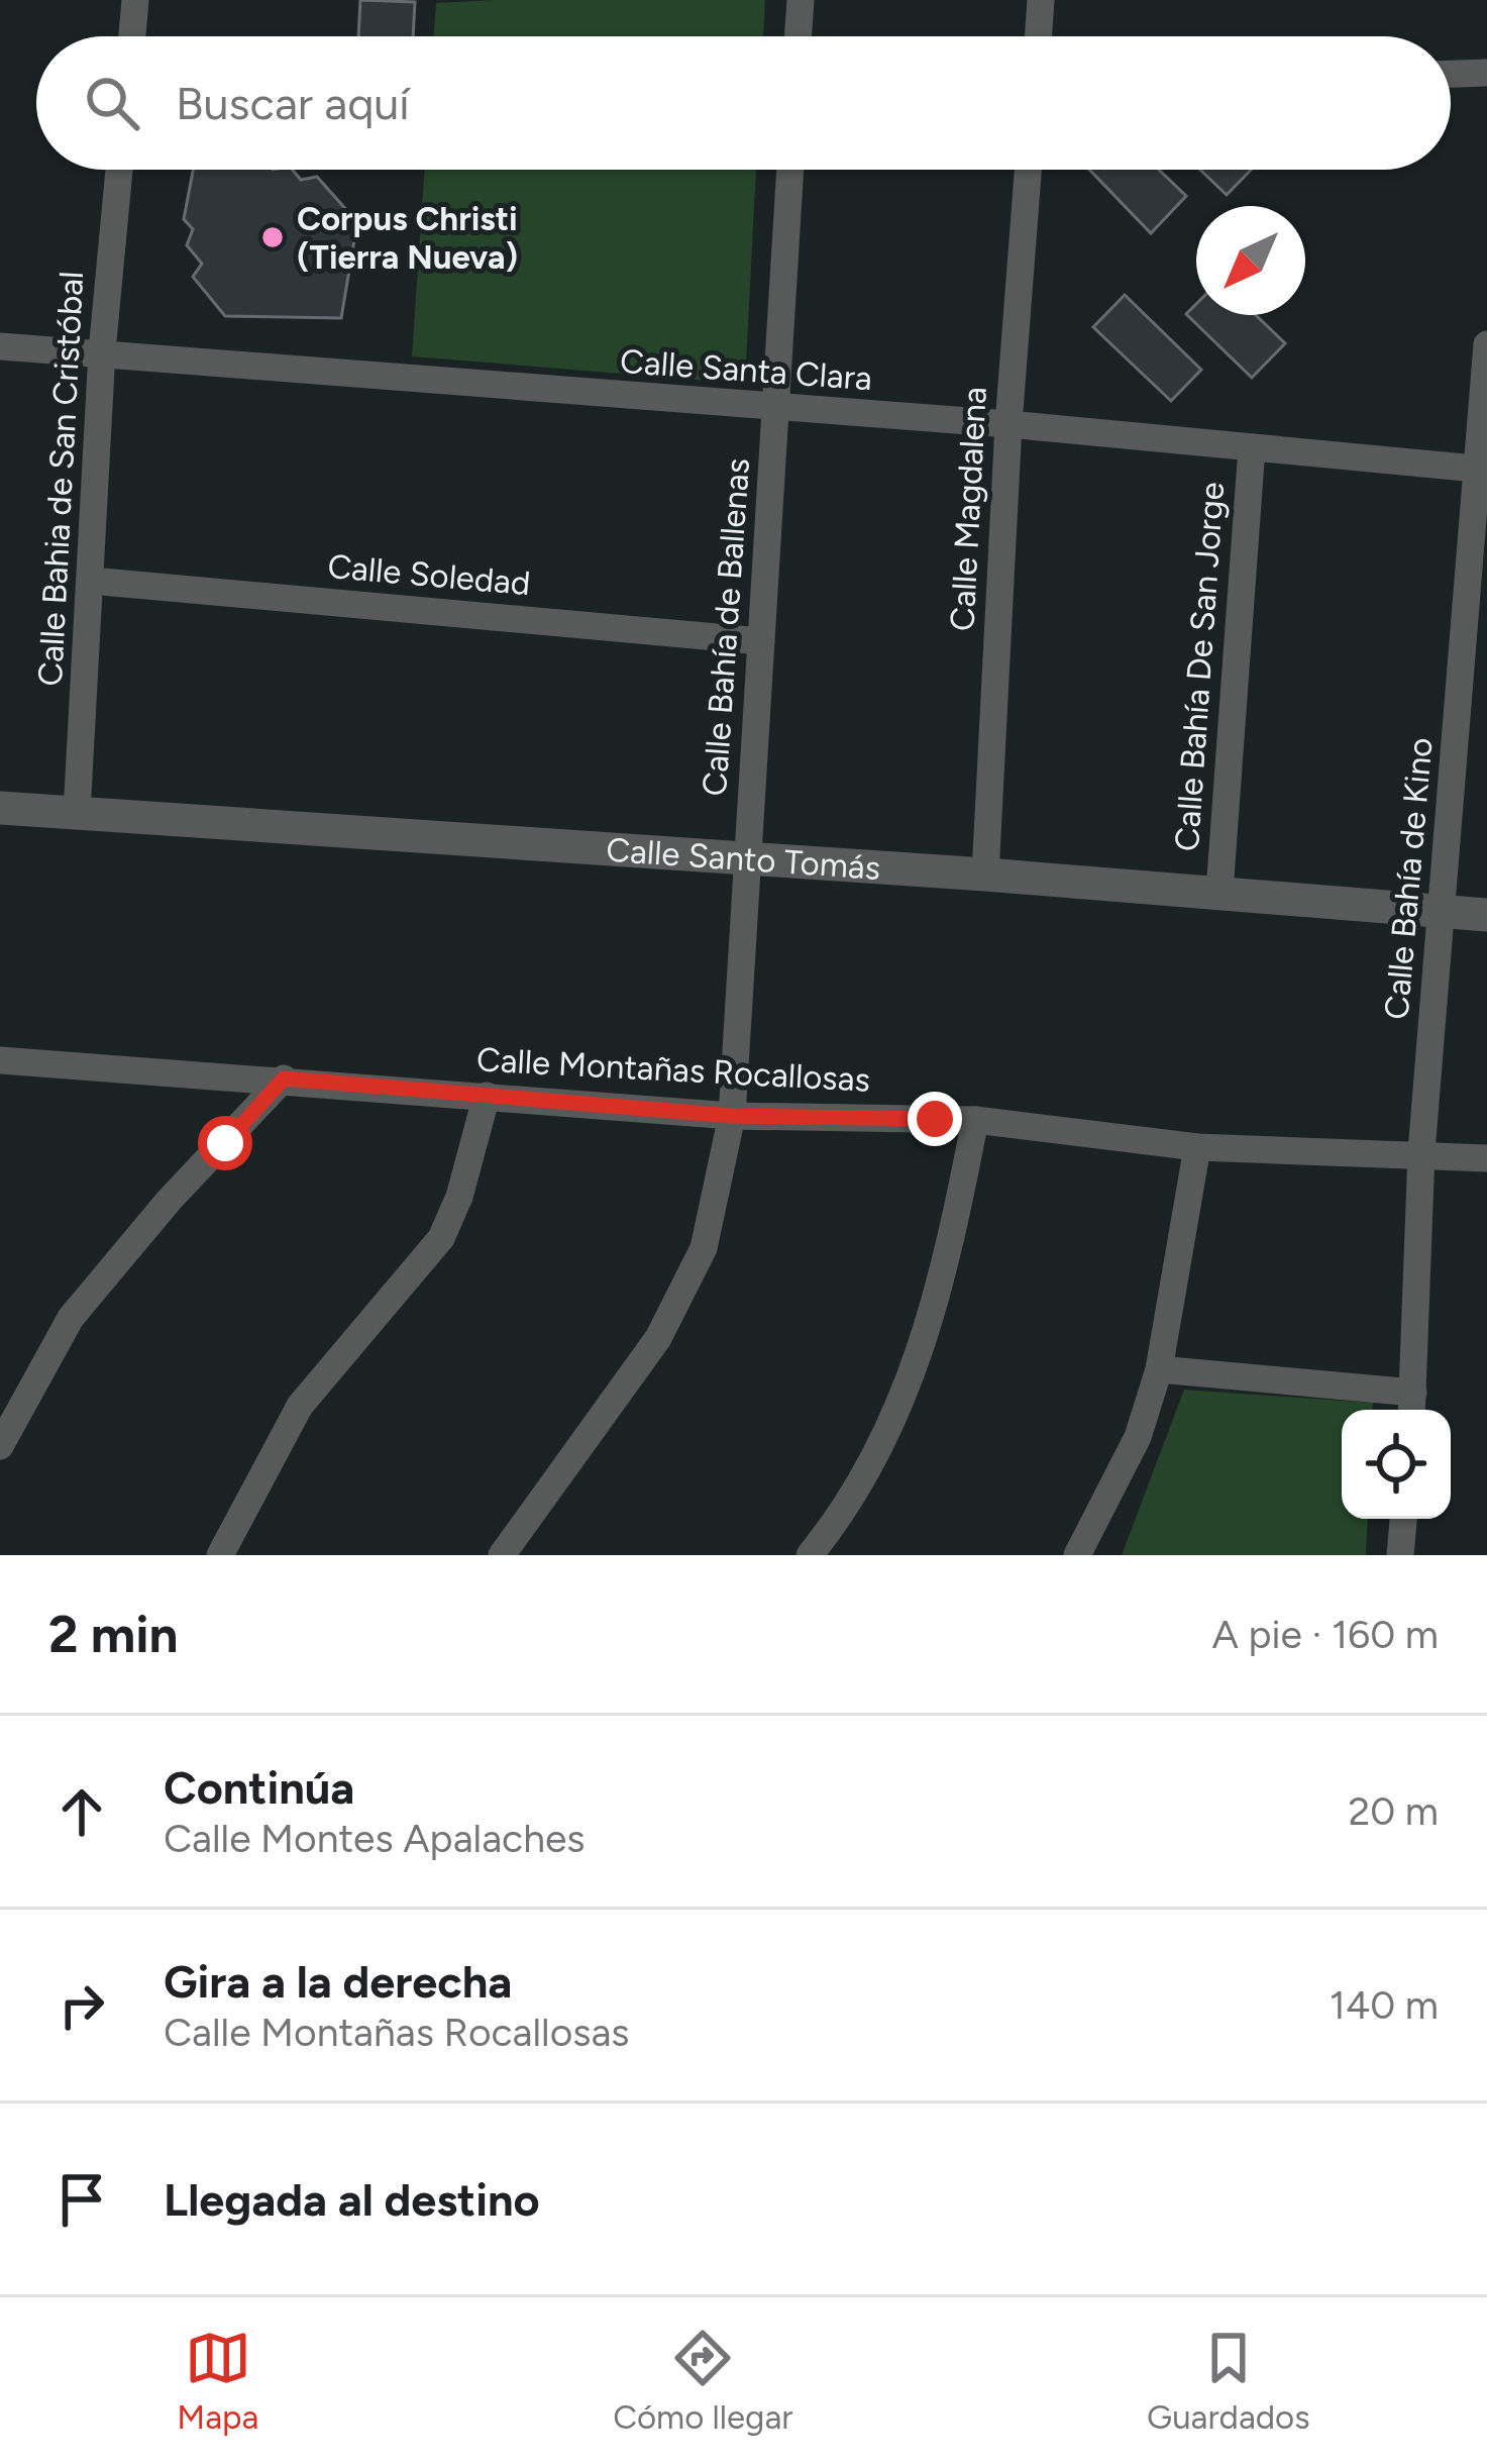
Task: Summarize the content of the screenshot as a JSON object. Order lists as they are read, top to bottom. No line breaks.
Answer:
{"streets":{"street":["Calle Santa Clara","Calle Bahia de San Cristóbal","Calle Magdalena","Calle Soledad","Calle Bahía de Ballenas","Calle Bahía De San Jorge","Calle Santo Tomás","Calle Bahía de Kino","Calle Montañas Rocallosas"]},"crossings":[["Calle Santa Clara","Calle Bahia de San Cristóbal"],["Calle Santa Clara","Calle Magdalena"],["Calle Santa Clara","Calle Bahía de Ballenas"],["Calle Santa Clara","Calle Bahía De San Jorge"],["Calle Santa Clara","Calle Bahía de Kino"],["Calle Bahia de San Cristóbal","Calle Soledad"],["Calle Bahia de San Cristóbal","Calle Santo Tomás"],["Calle Magdalena","Calle Santo Tomás"],["Calle Soledad","Calle Bahía de Ballenas"],["Calle Bahía de Ballenas","Calle Santo Tomás"],["Calle Bahía de Ballenas","Calle Montañas Rocallosas"],["Calle Bahía De San Jorge","Calle Santo Tomás"],["Calle Santo Tomás","Calle Bahía de Kino"],["Calle Bahía de Kino","Calle Montañas Rocallosas"]],"places":["Corpus Christi (Tierra Nueva)"],"north":"bottom left","page":{"search":"Buscar aquí","heading":["2 min","A pie · 160 m"],"list":[["Continúa","Calle Montes Apalaches","20 m"],["Gira a la derecha","Calle Montañas Rocallosas","140 m"],"Llegada al destino"],"nav":["Mapa","Cómo llegar","Guardados"]}}
